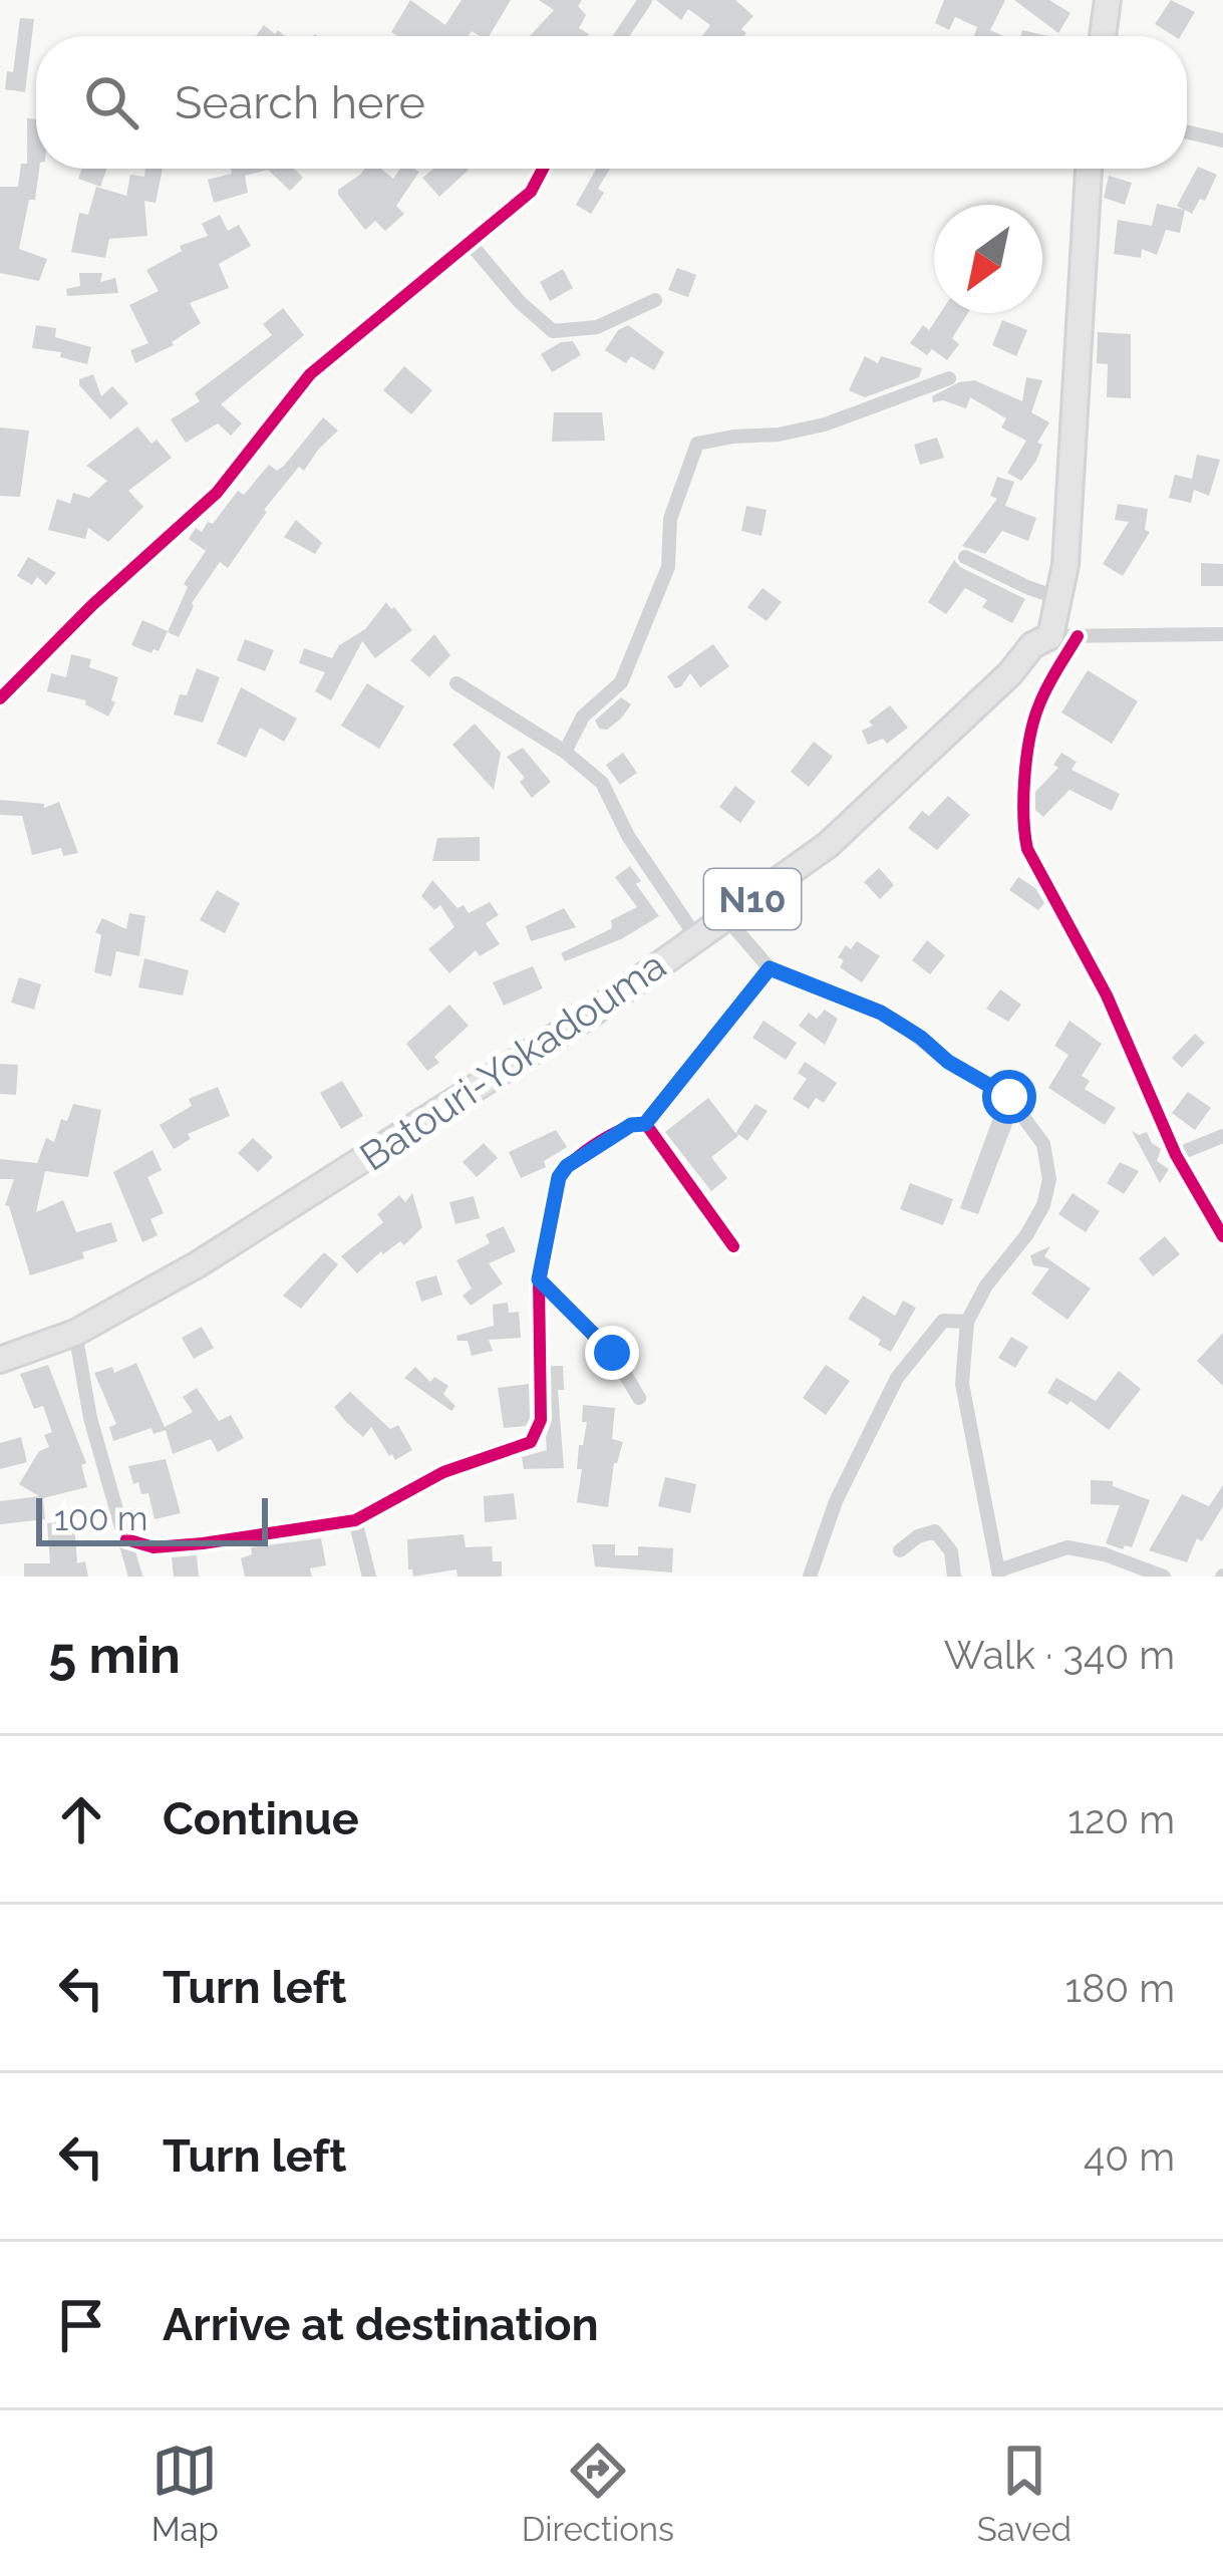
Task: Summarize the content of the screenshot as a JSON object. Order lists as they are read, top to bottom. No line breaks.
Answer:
{"streets":{"highway":["N10","Batouri-Yokadouma"]},"scale_bar":"100 m","north":"bottom left","page":{"search":"Search here","scale":"100 m","heading":["5 min","Walk · 340 m"],"list":[["Continue","120 m"],["Turn left","180 m"],["Turn left","40 m"],"Arrive at destination"],"nav":["Map","Directions","Saved"]}}
